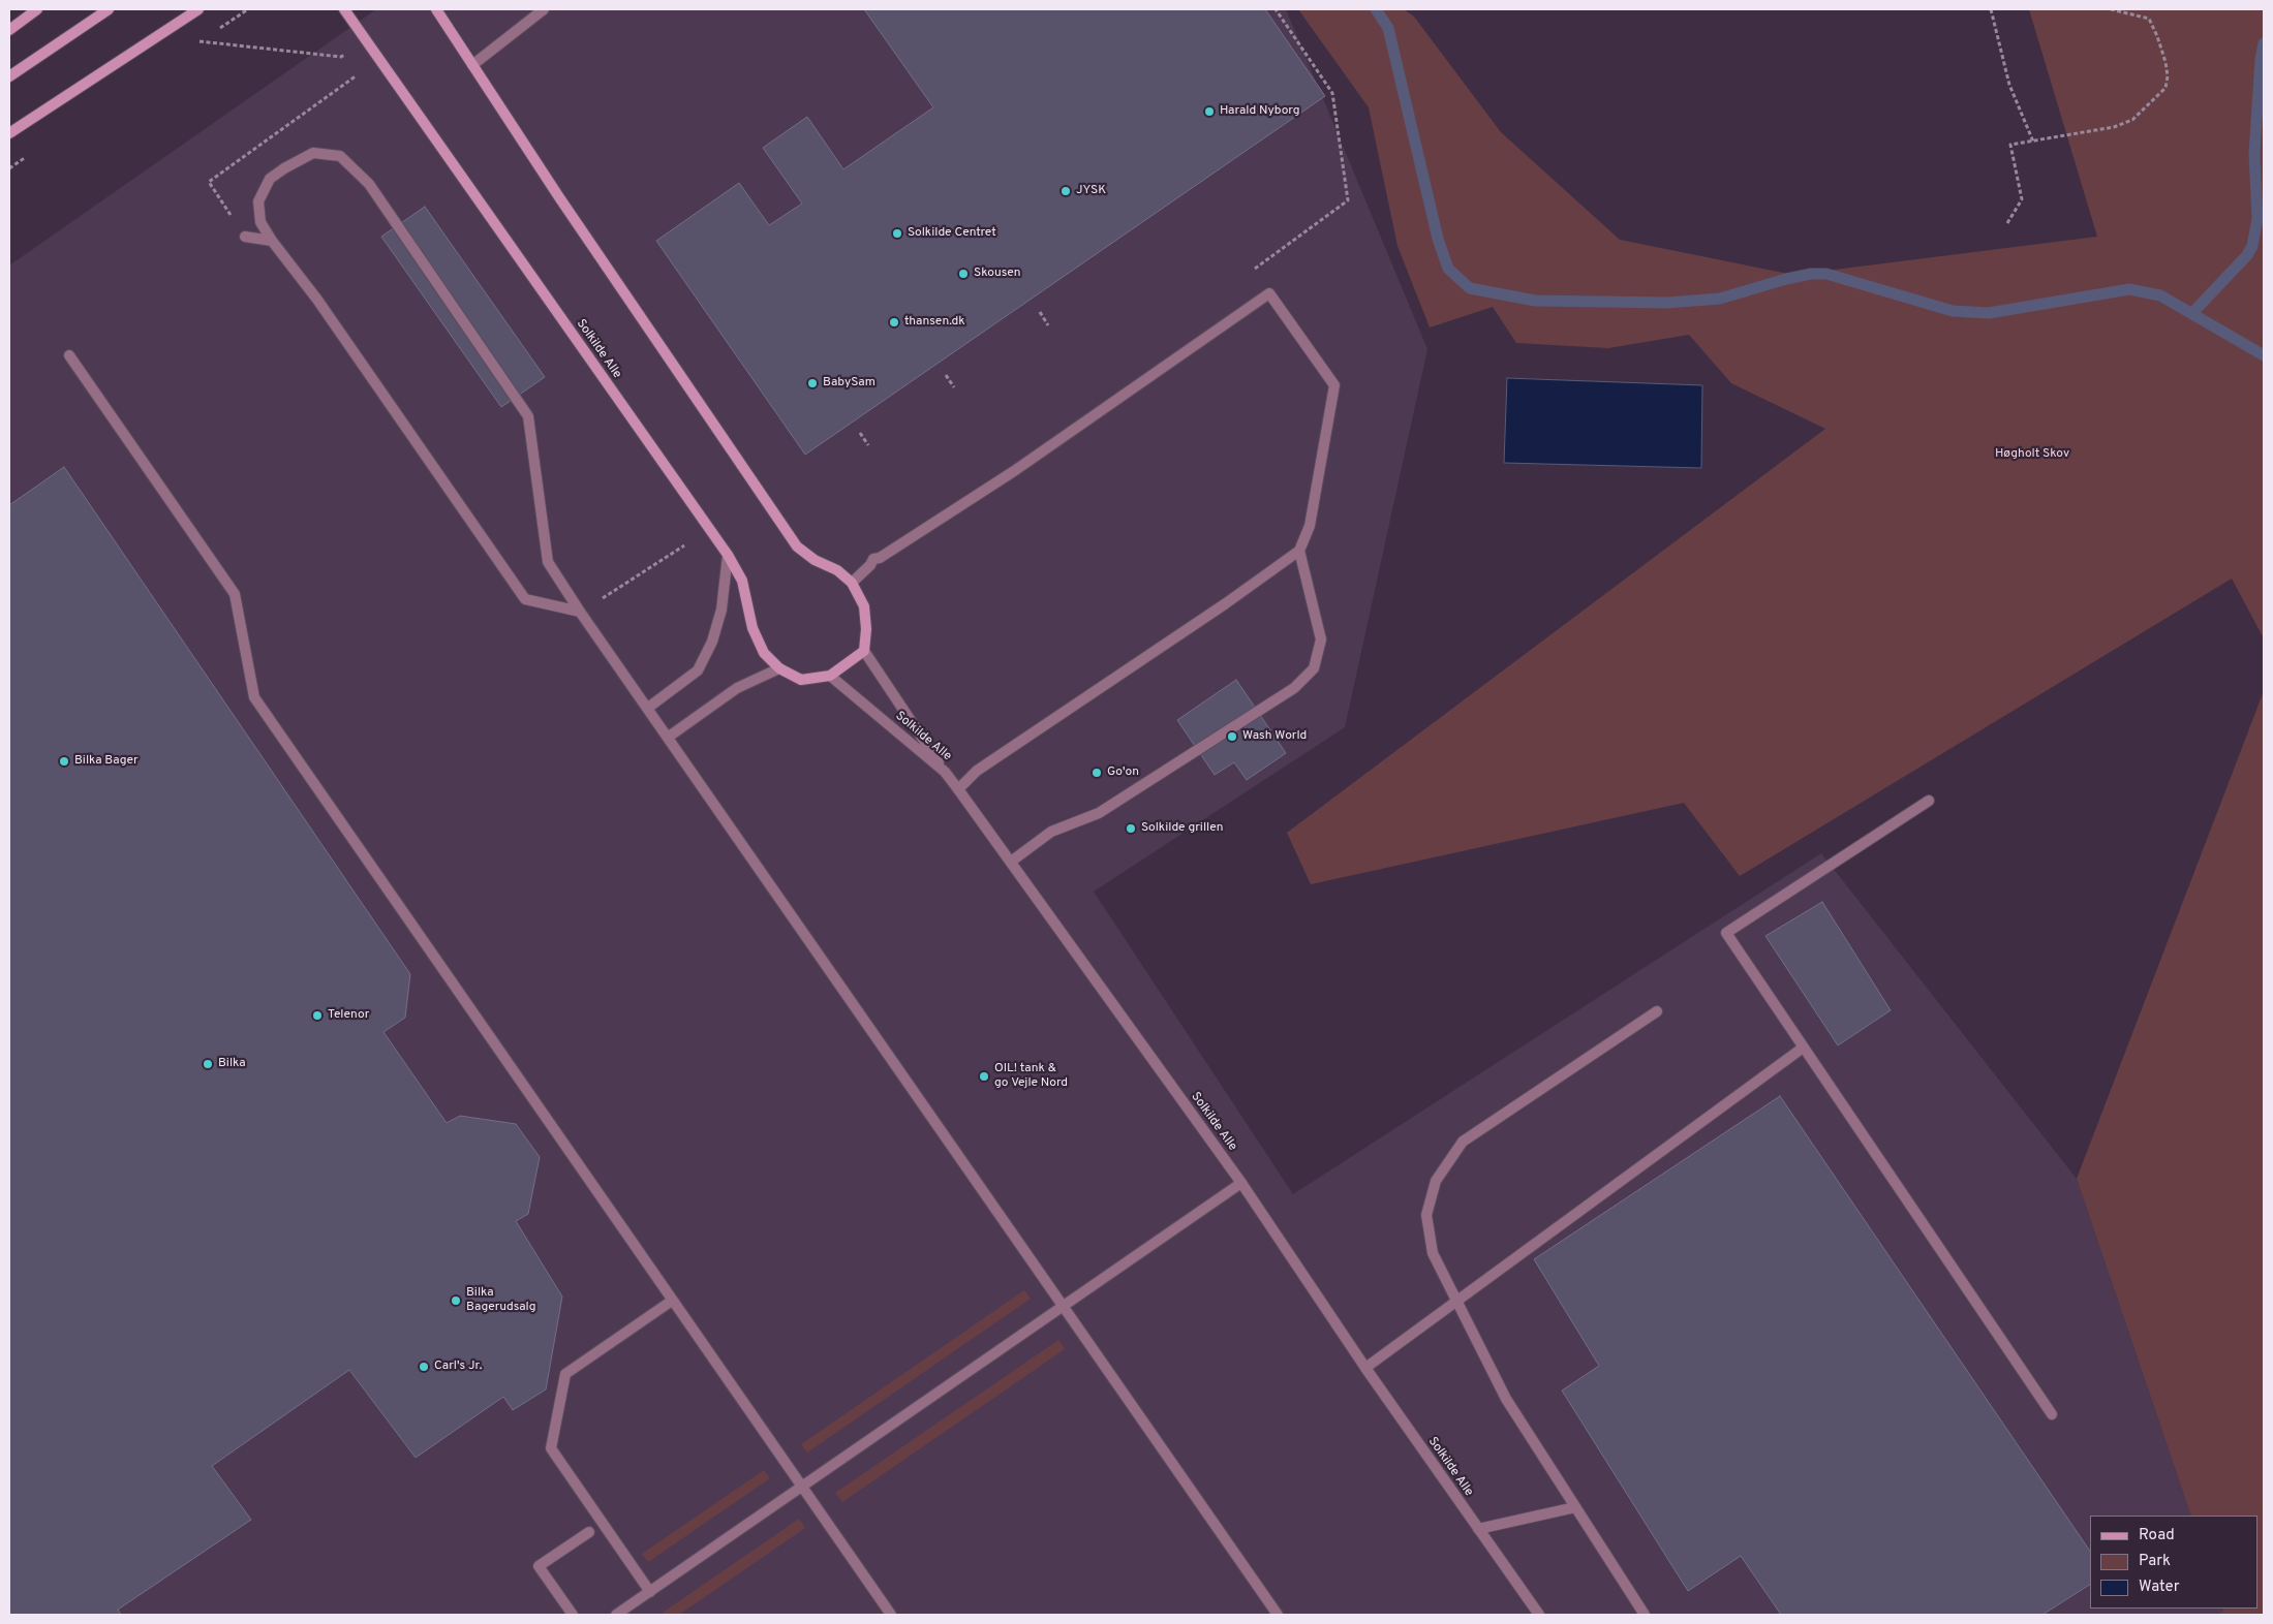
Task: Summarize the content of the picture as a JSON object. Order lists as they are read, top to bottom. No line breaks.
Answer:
{"streets":{"street":["Solkilde Alle"]},"parks":["Høgholt Skov"],"places":["Harald Nyborg","JYSK","Solkilde Centret","Skousen","thansen.dk","BabySam","Wash World","Bilka Bager","Go'on","Solkilde grillen","Telenor","Bilka","OIL! tank & go Vejle Nord","Bilka Bagerudsalg","Carl's Jr."],"legend":["Road","Park","Water"]}
